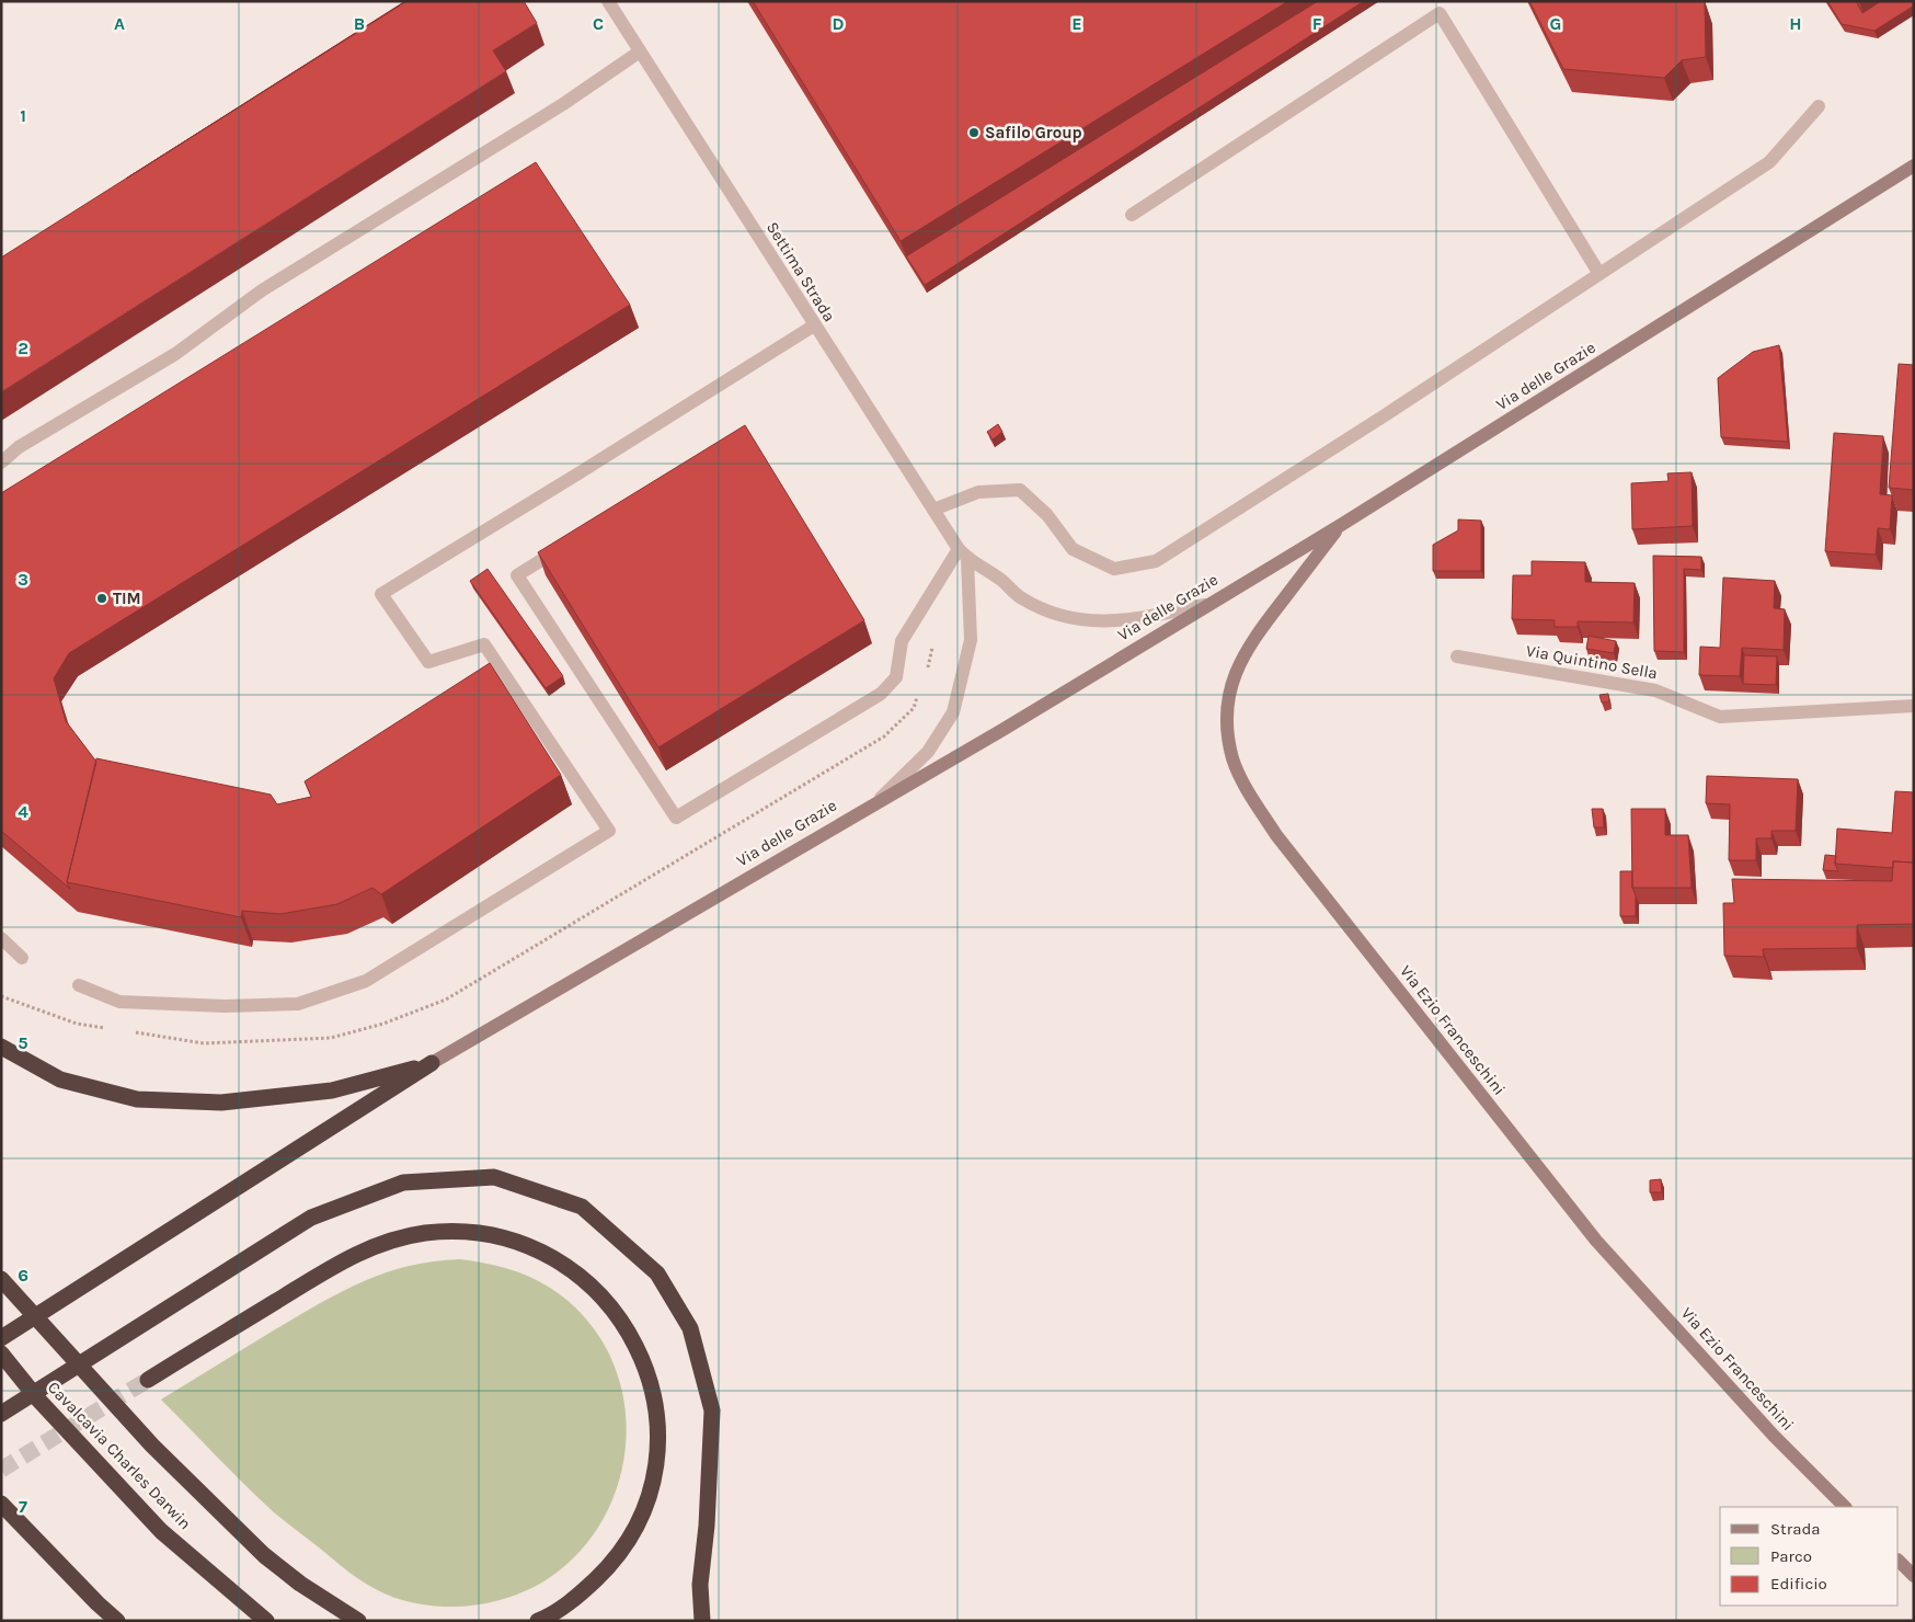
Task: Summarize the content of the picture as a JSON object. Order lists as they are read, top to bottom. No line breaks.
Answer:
{"streets":{"highway":["Cavalcavia Charles Darwin"],"main road":["Via delle Grazie","Via Ezio Franceschini"],"street":["Settima Strada","Via Quintino Sella"]},"crossings":[["Settima Strada","Via delle Grazie"],["Via delle Grazie","Via Ezio Franceschini"]],"places":["Safilo Group","TIM"],"legend":["Strada","Parco","Edificio"],"grid":{"columns":["A","B","C","D","E","F","G","H"],"rows":["1","2","3","4","5","6","7"]}}
